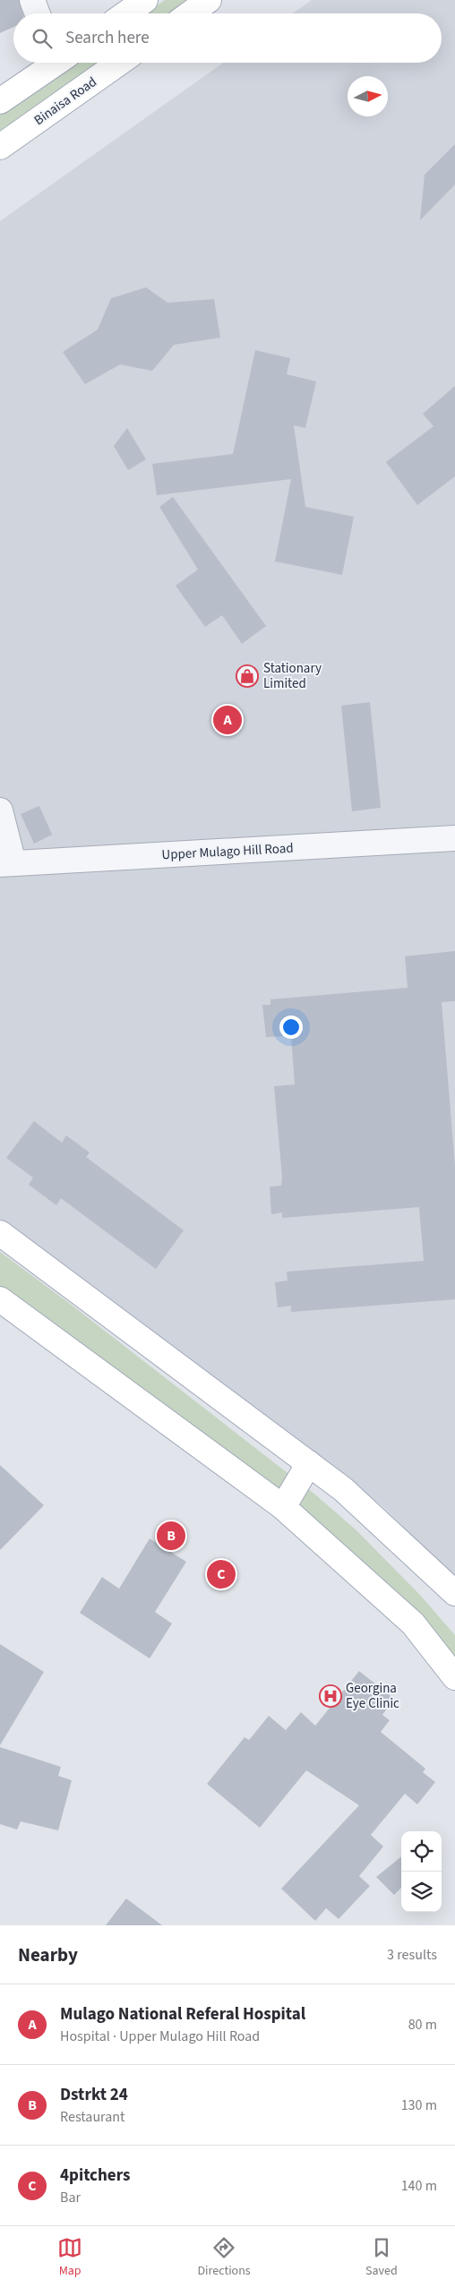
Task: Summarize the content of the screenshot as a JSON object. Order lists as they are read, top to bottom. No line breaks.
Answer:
{"streets":{"main road":["Binaisa Road"],"street":["Upper Mulago Hill Road"]},"places":{"shop":["Stationary Limited"],"hospital":["Georgina Eye Clinic"]},"north":"right","page":{"search":"Search here","pins":["A","B","C"],"heading":["Nearby","3 results"],"list":[{"mark":"A","name":"Mulago National Referal Hospital","note":"Hospital · Upper Mulago Hill Road","value":"80 m"},{"mark":"B","name":"Dstrkt 24","note":"Restaurant","value":"130 m"},{"mark":"C","name":"4pitchers","note":"Bar","value":"140 m"}],"nav":["Map","Directions","Saved"]}}
